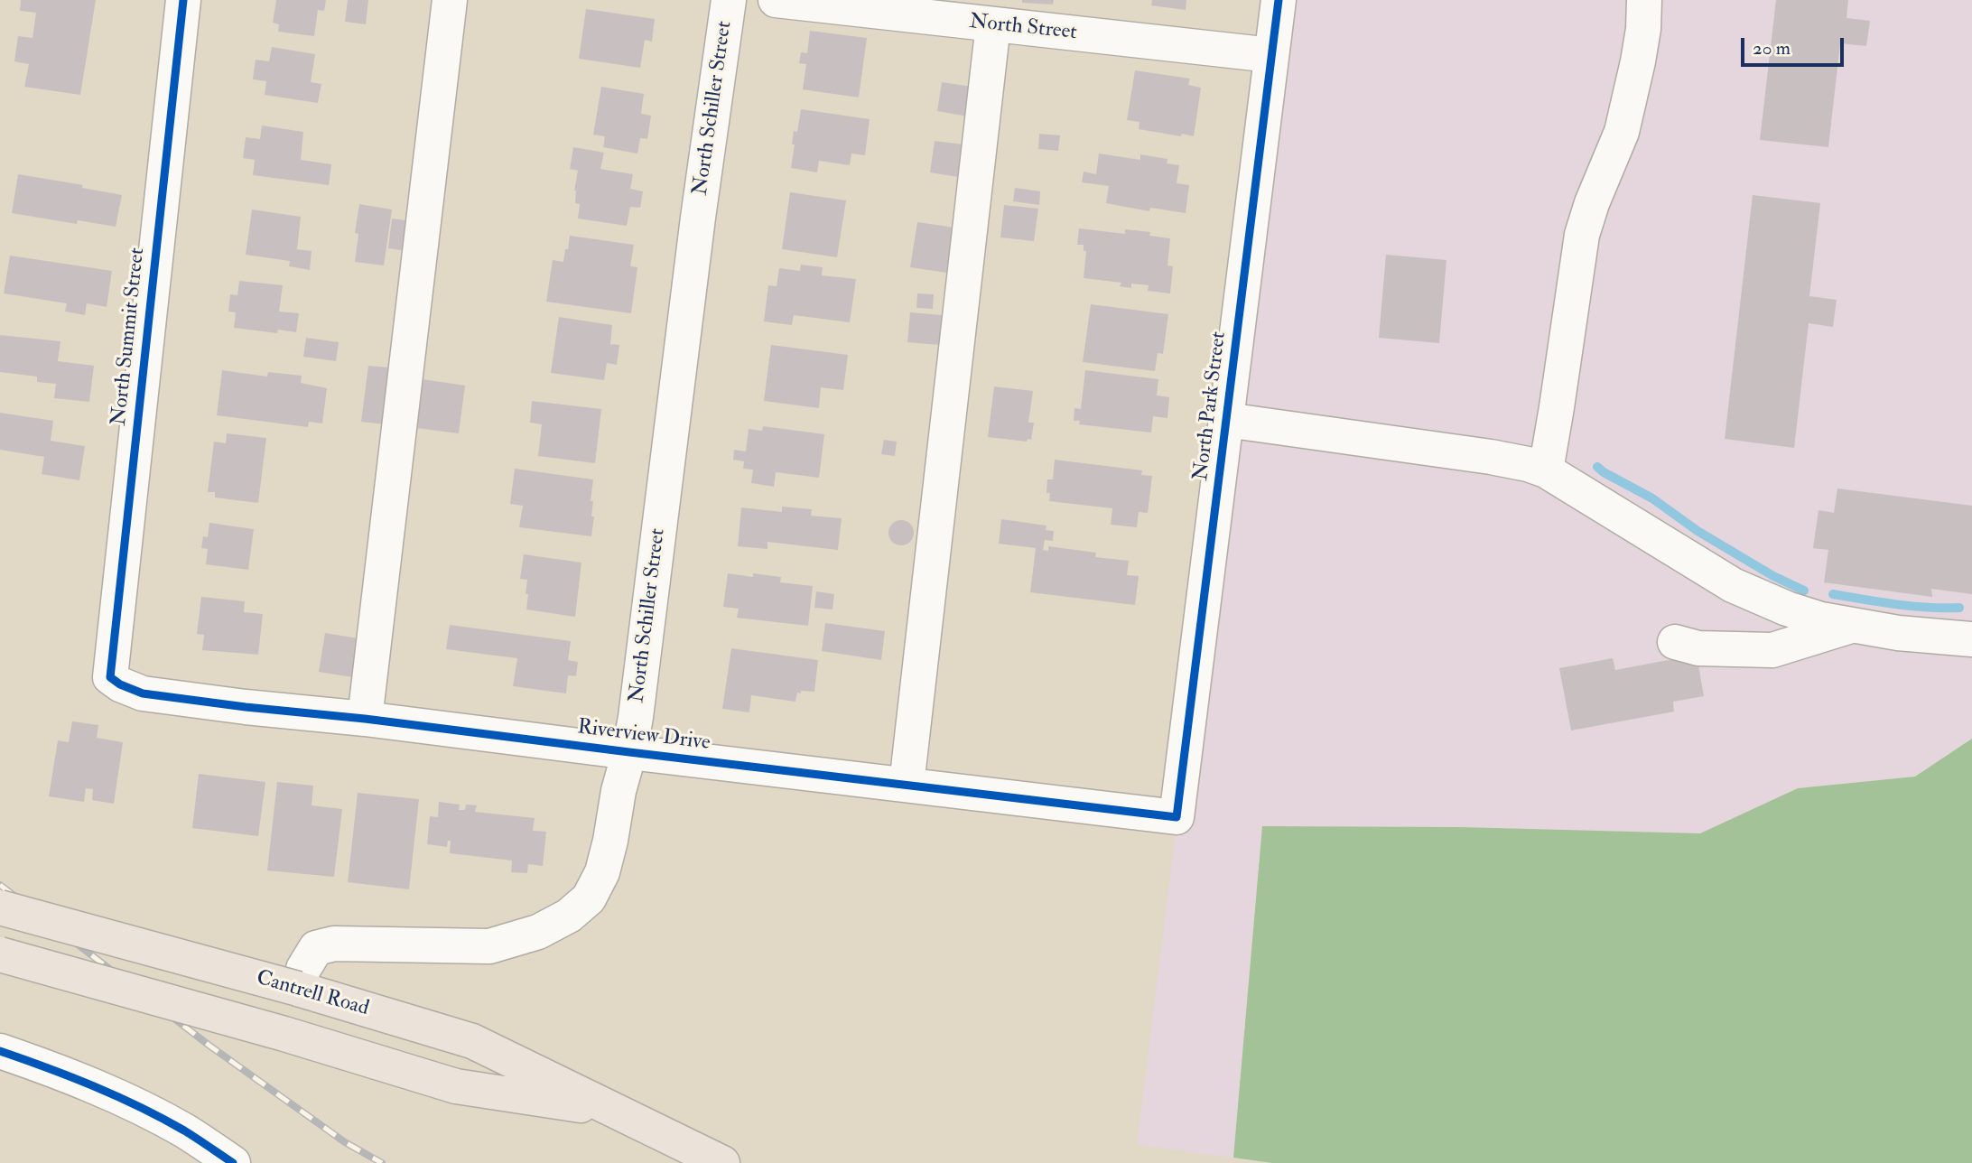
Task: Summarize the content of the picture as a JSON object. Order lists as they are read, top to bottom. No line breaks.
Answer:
{"streets":{"main road":["Cantrell Road"],"street":["North Street","North Schiller Street","North Summit Street","North Park Street","Riverview Drive"]},"crossings":[["North Street","North Park Street"],["North Schiller Street","Riverview Drive"],["North Schiller Street","Cantrell Road"],["North Summit Street","Riverview Drive"],["North Park Street","Riverview Drive"]],"scale_bar":"20 m"}
